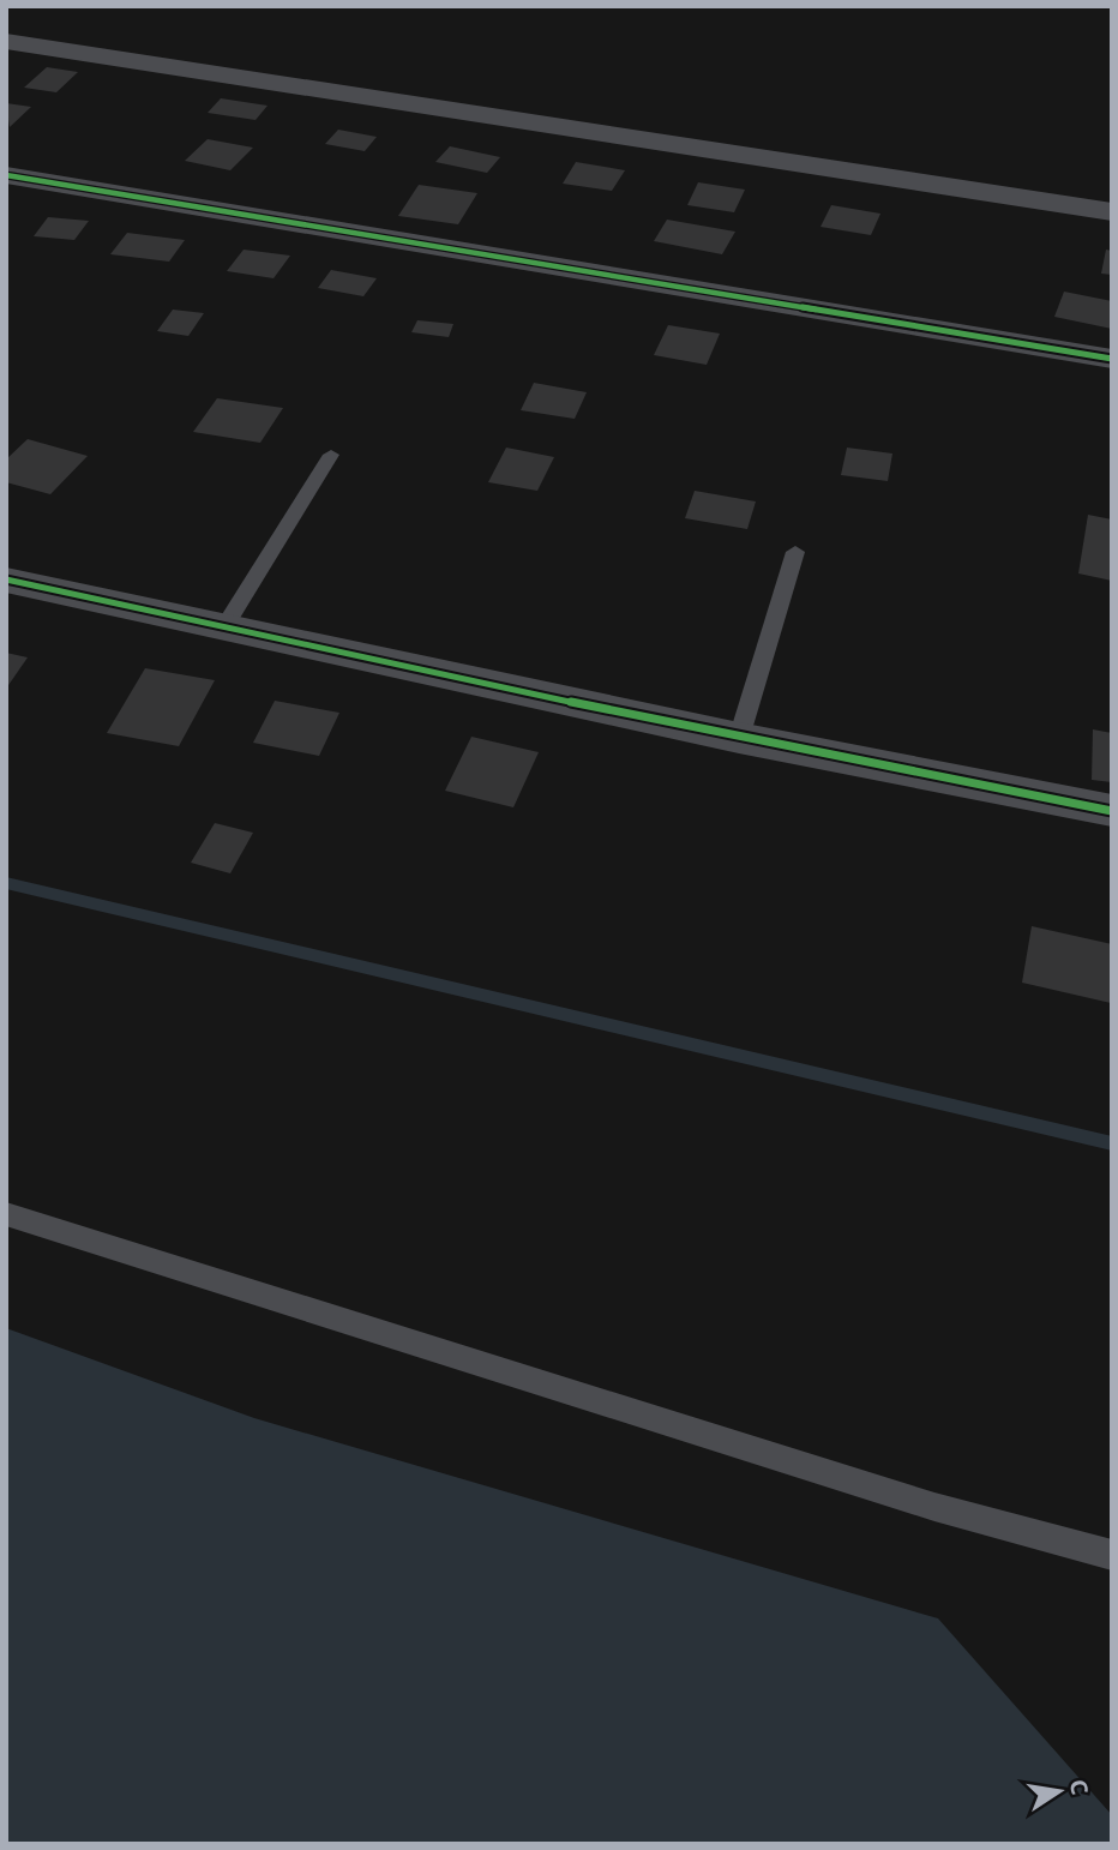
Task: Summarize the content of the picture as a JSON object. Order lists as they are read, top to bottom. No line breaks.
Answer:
{"north":"right"}
